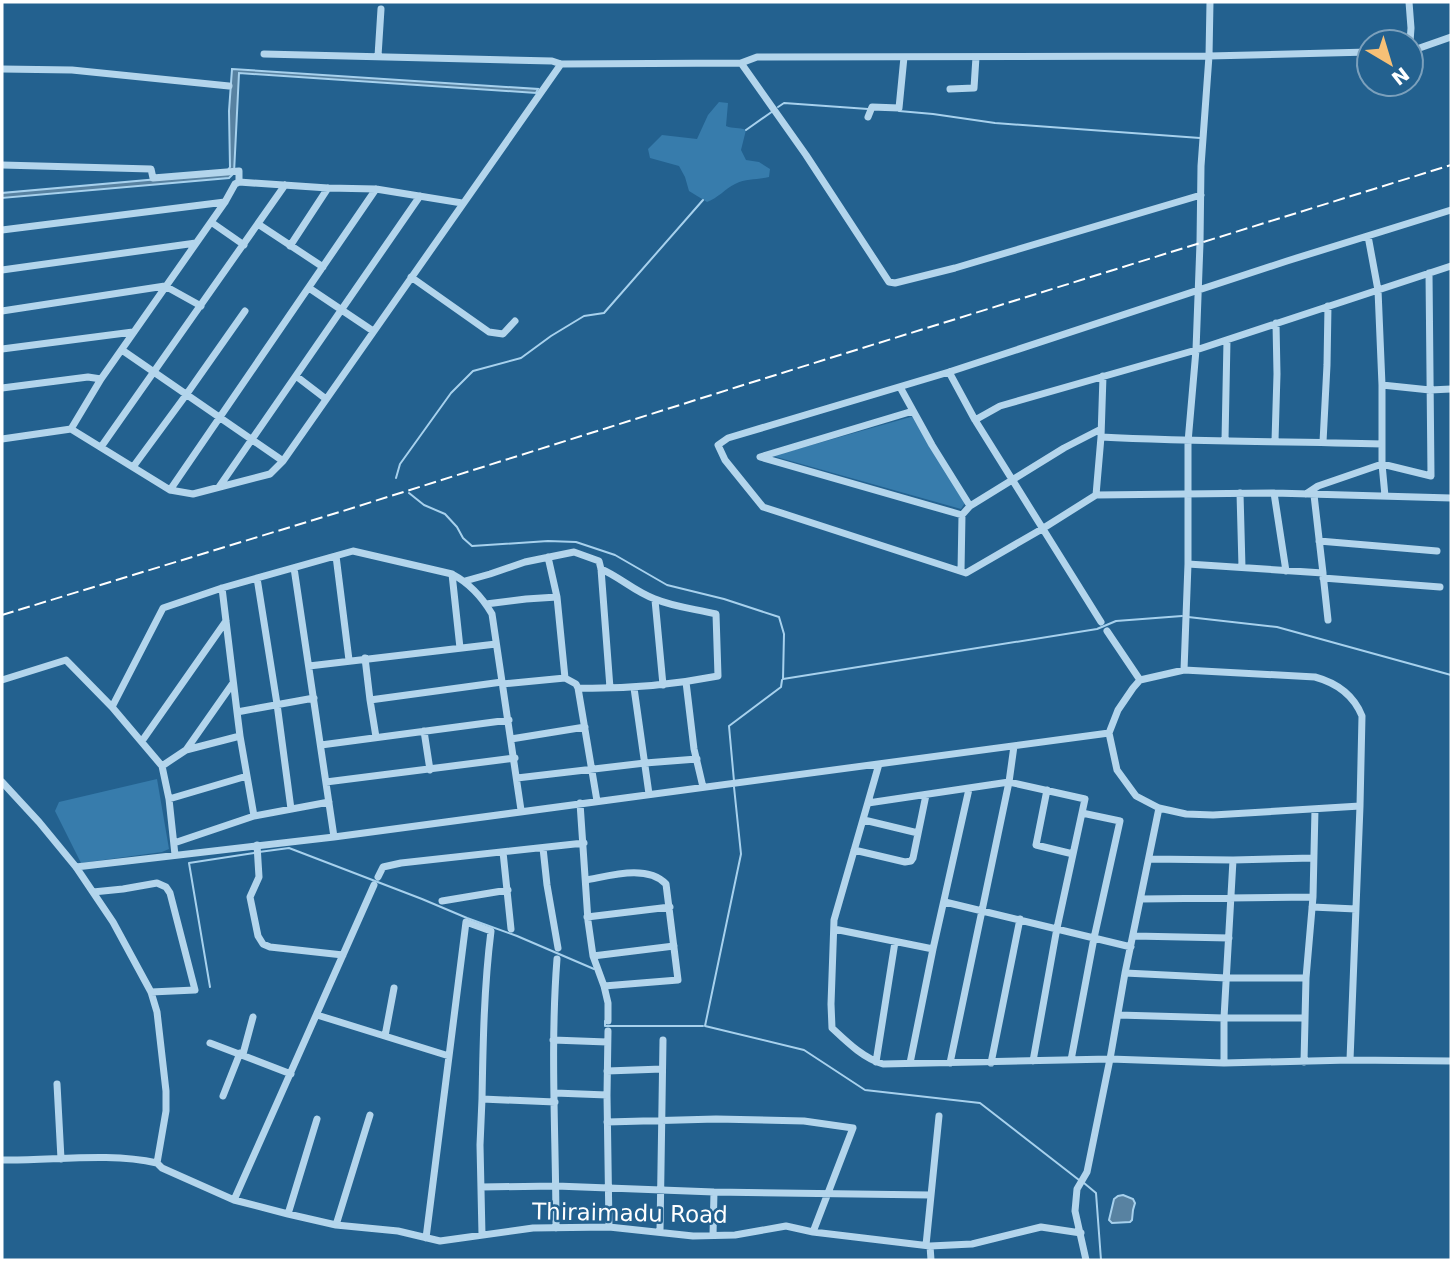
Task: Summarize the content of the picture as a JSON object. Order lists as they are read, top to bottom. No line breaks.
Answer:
{"streets":{"street":["Thiraimadu Road"]},"north":"bottom right"}
